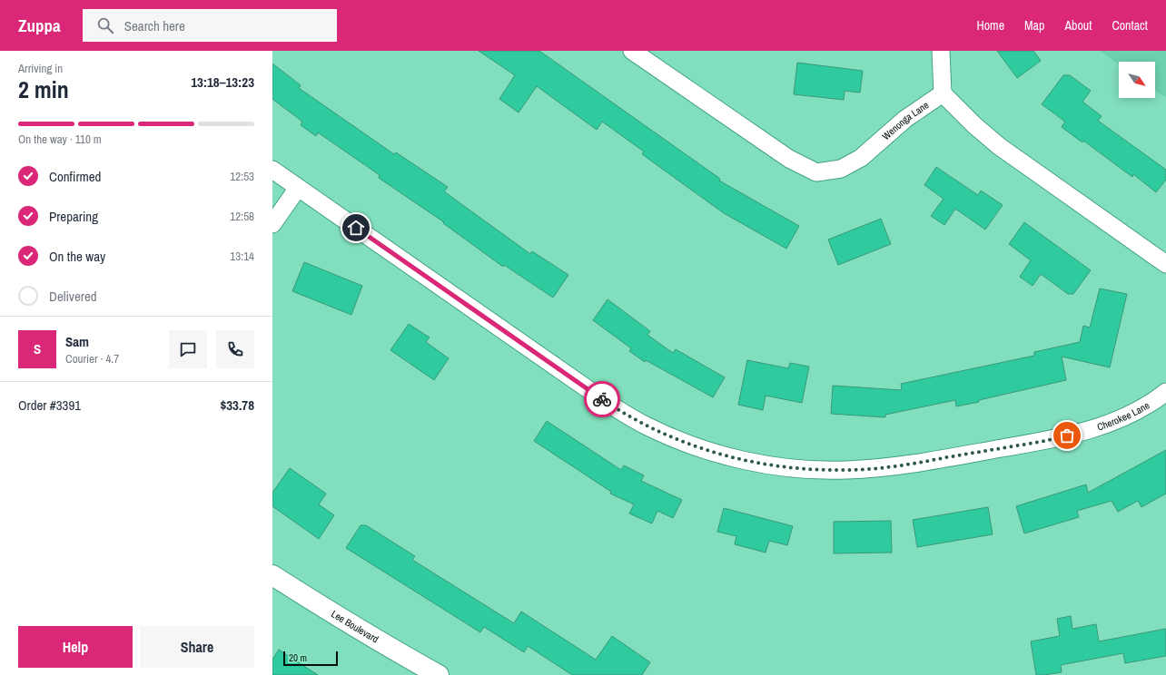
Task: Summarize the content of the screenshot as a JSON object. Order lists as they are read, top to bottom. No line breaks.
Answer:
{"streets":{"street":["Wenonga Lane","Cherokee Lane","Lee Boulevard"]},"scale_bar":"20 m","north":"bottom right","page":{"header":"Zuppa","search":"Search here","nav":["Home","Map","About","Contact"],"heading":["2 min","Arriving in","13:18–13:23"],"panel":["Sam","Courier · 4.7","Order #3391","$33.78"],"bar":"On the way · 110 m","list":[["Confirmed","12:53"],["Preparing","12:58"],["On the way","13:14"],"Delivered"],"round":"S","buttons":["Help","Share"],"scale":"20 m"}}
